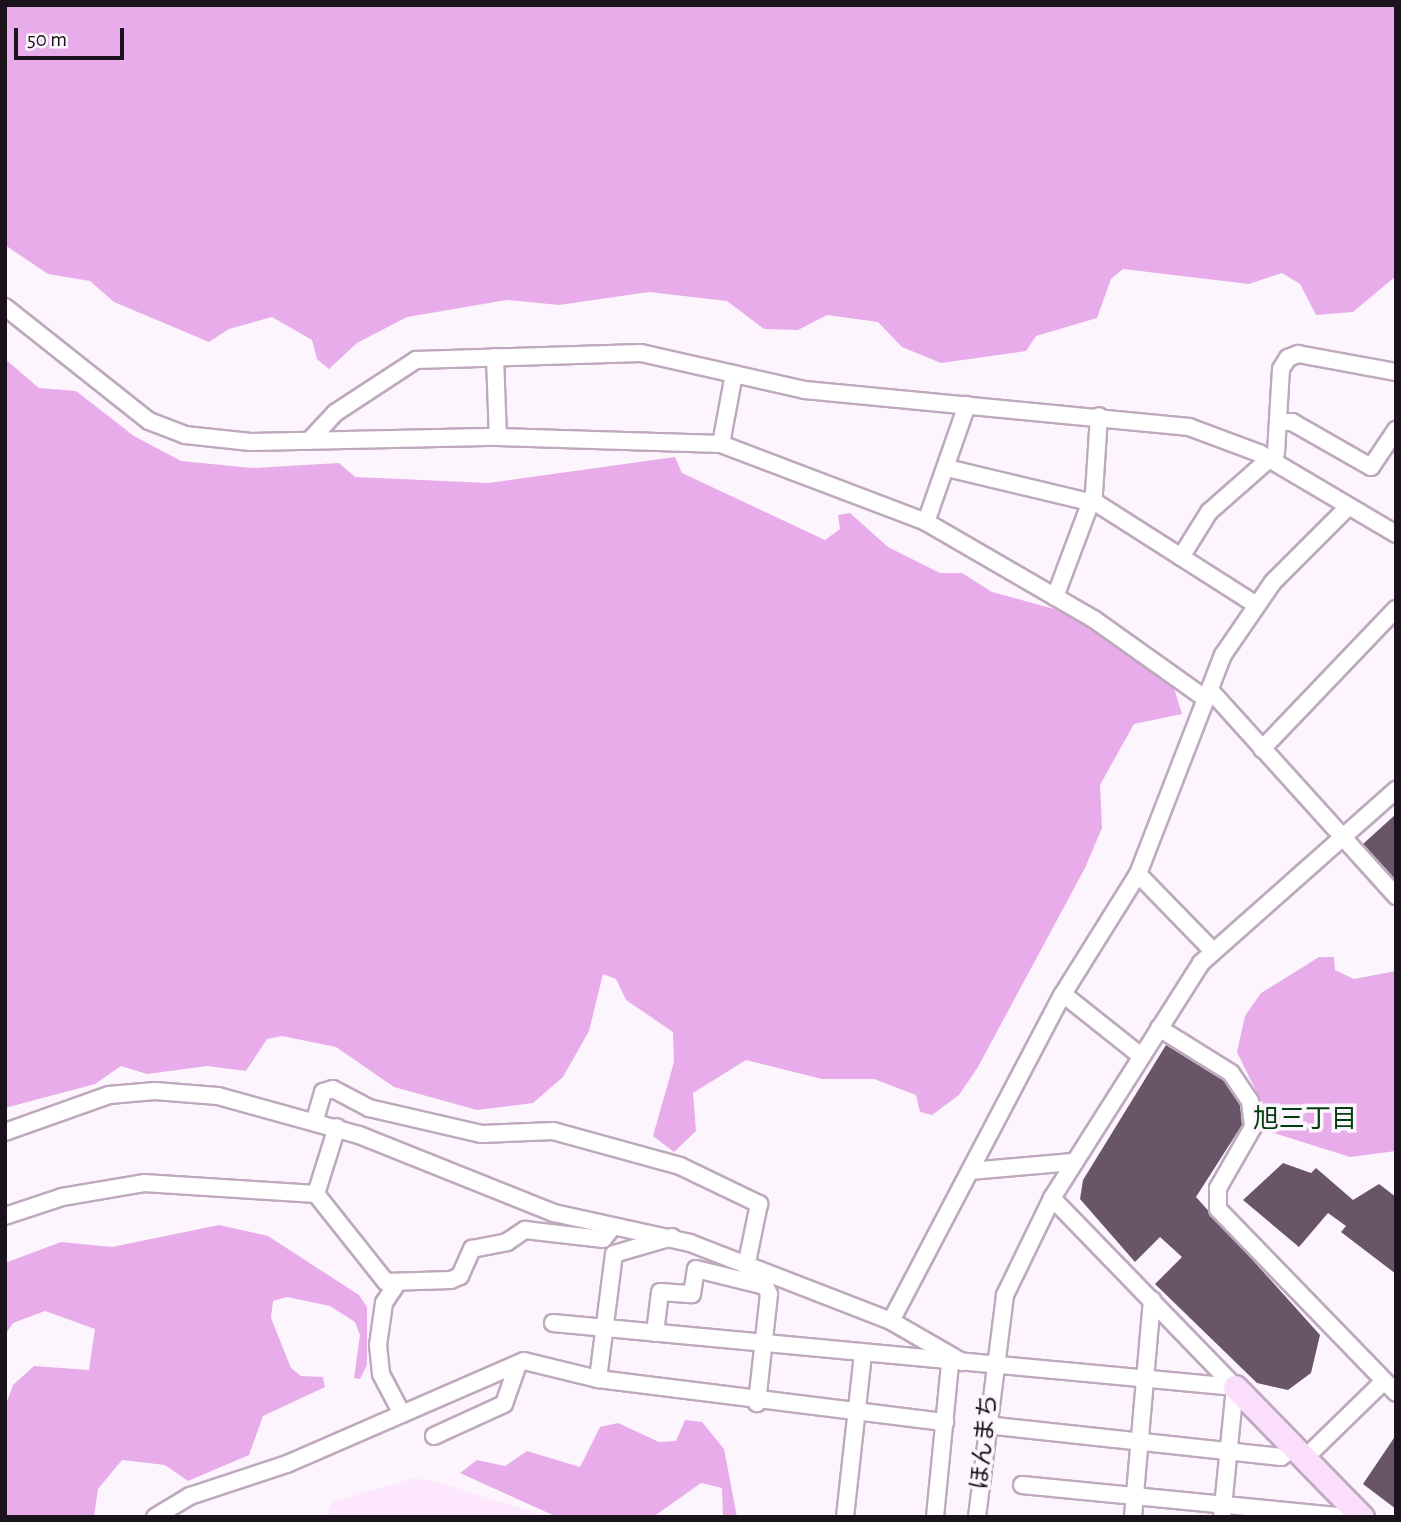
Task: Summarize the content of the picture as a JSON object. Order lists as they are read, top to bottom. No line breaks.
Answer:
{"streets":{"street":["ほんまち"]},"districts":["旭三丁目"],"scale_bar":"50 m"}
